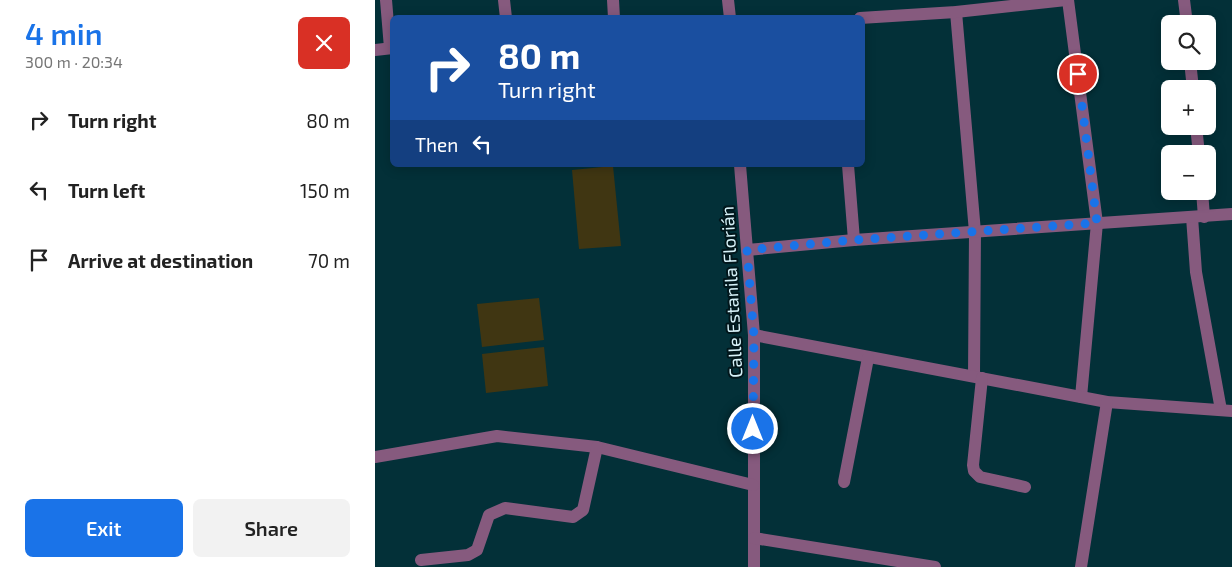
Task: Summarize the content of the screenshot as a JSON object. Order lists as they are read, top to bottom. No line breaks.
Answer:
{"streets":{"street":["Calle Estanila Florián"]},"page":{"heading":["4 min","300 m · 20:34"],"map_buttons":["+","−"],"turn":["80 m","Turn right"],"list":[{"name":"Turn right","value":"80 m"},{"name":"Turn left","value":"150 m"},{"name":"Arrive at destination","value":"70 m"}],"then":"Then","buttons":["Exit","Share"]}}
